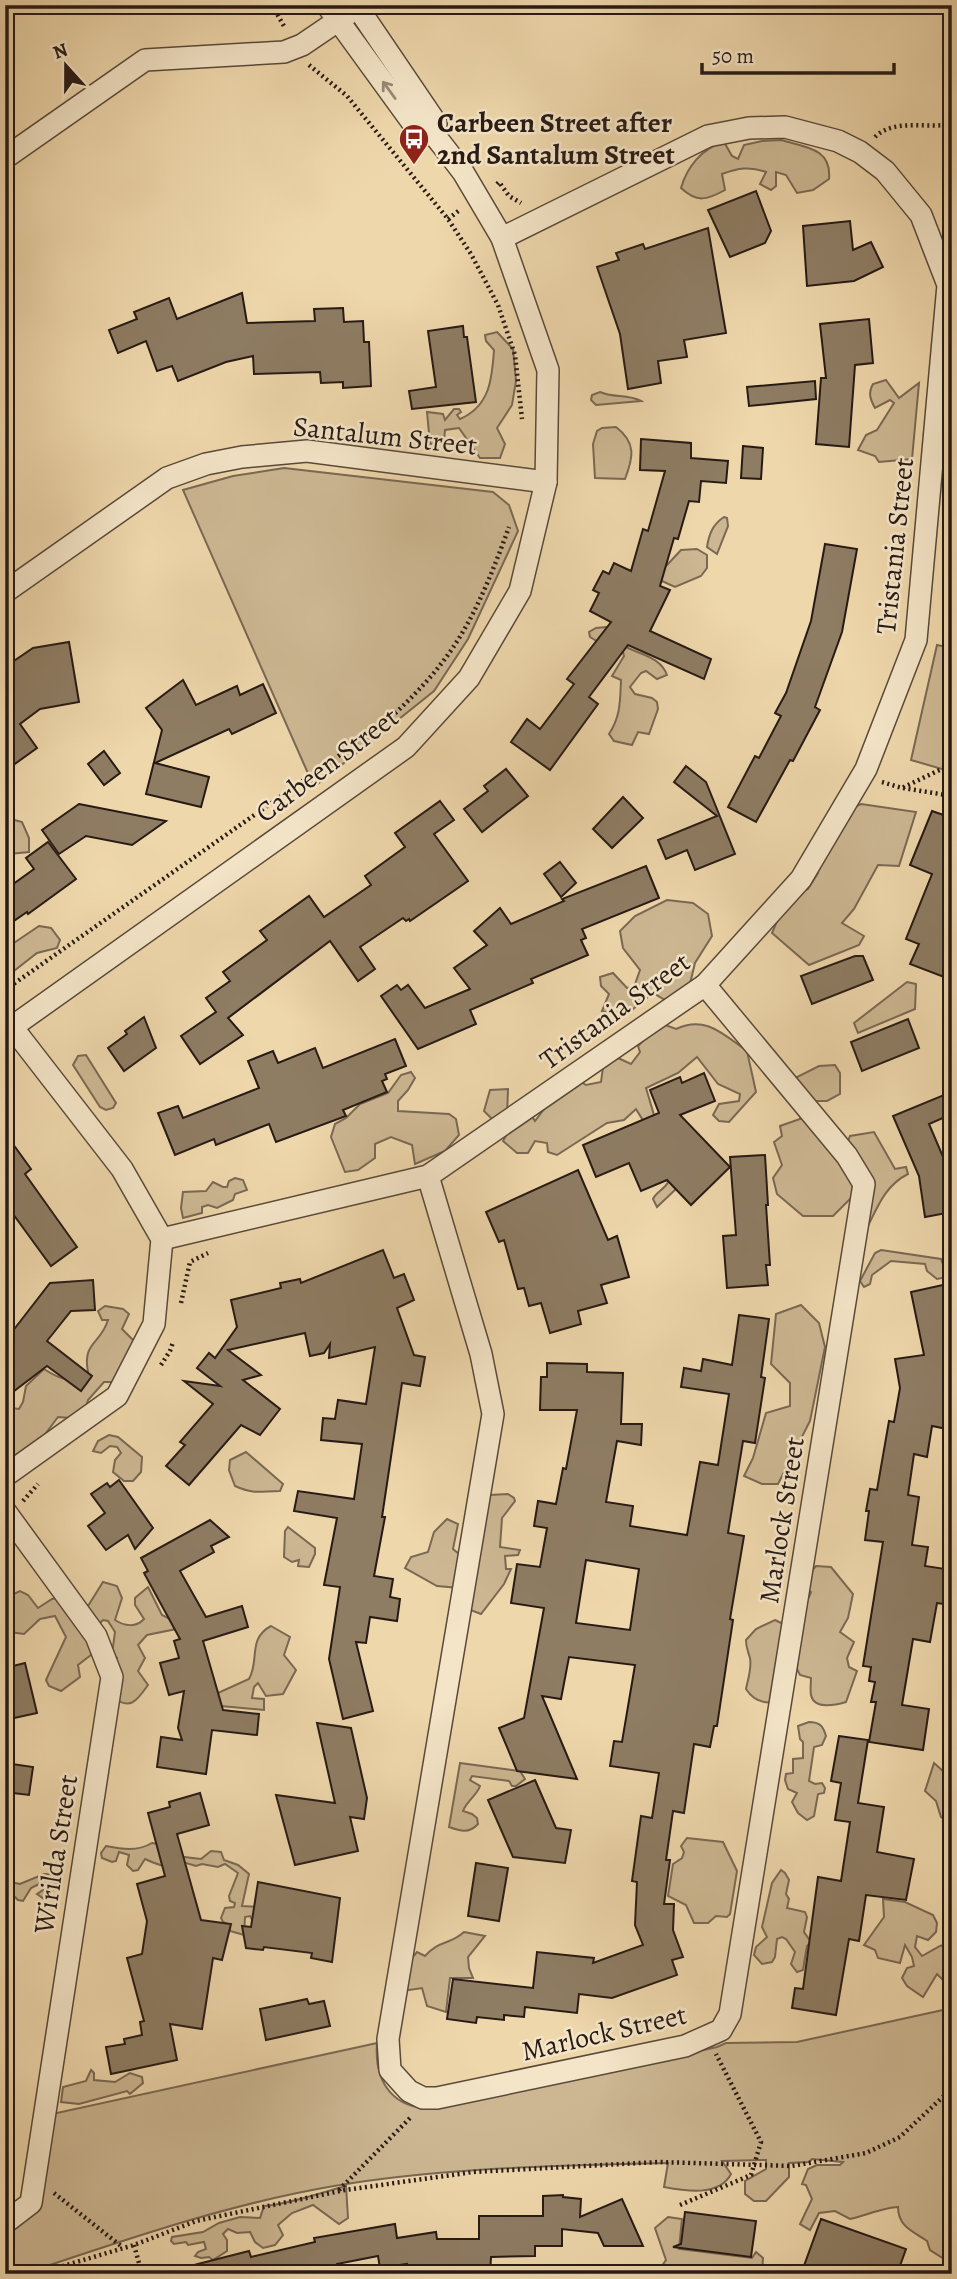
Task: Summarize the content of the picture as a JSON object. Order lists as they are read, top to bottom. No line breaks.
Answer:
{"streets":{"street":["Santalum Street","Tristania Street","Carbeen Street","Marlock Street","Wirilda Street"]},"crossings":[["Santalum Street","Carbeen Street"],["Tristania Street","Carbeen Street"],["Tristania Street","Marlock Street"]],"places":{"bus stop":["Carbeen Street after 2nd Santalum Street"]},"scale_bar":"50 m","north":"top"}
